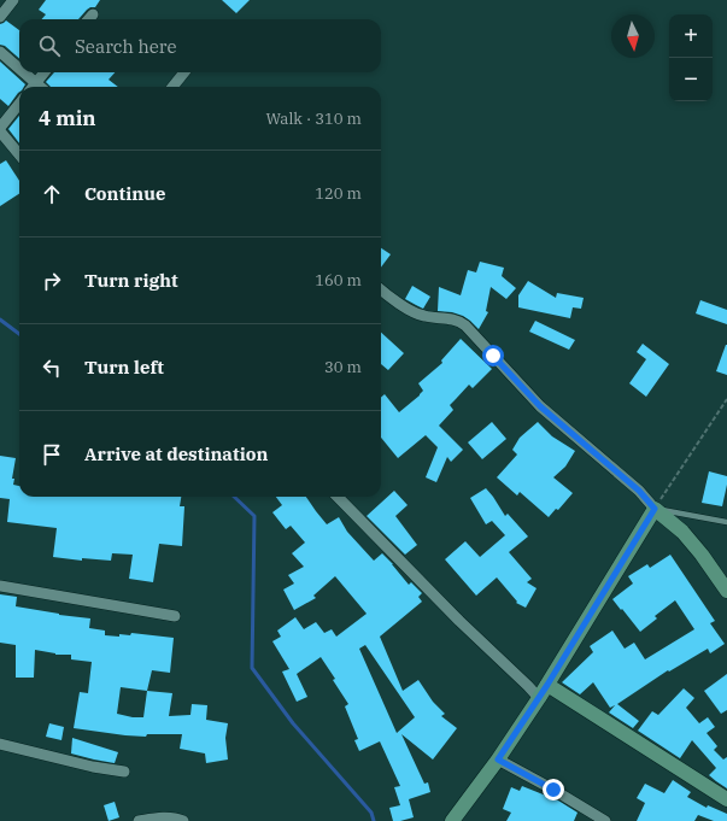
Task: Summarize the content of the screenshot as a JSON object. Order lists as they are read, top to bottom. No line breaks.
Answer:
{"north":"bottom","page":{"map_buttons":["+","−"],"search":"Search here","heading":["4 min","Walk · 310 m"],"list":[["Continue","120 m"],["Turn right","160 m"],["Turn left","30 m"],"Arrive at destination"]}}
